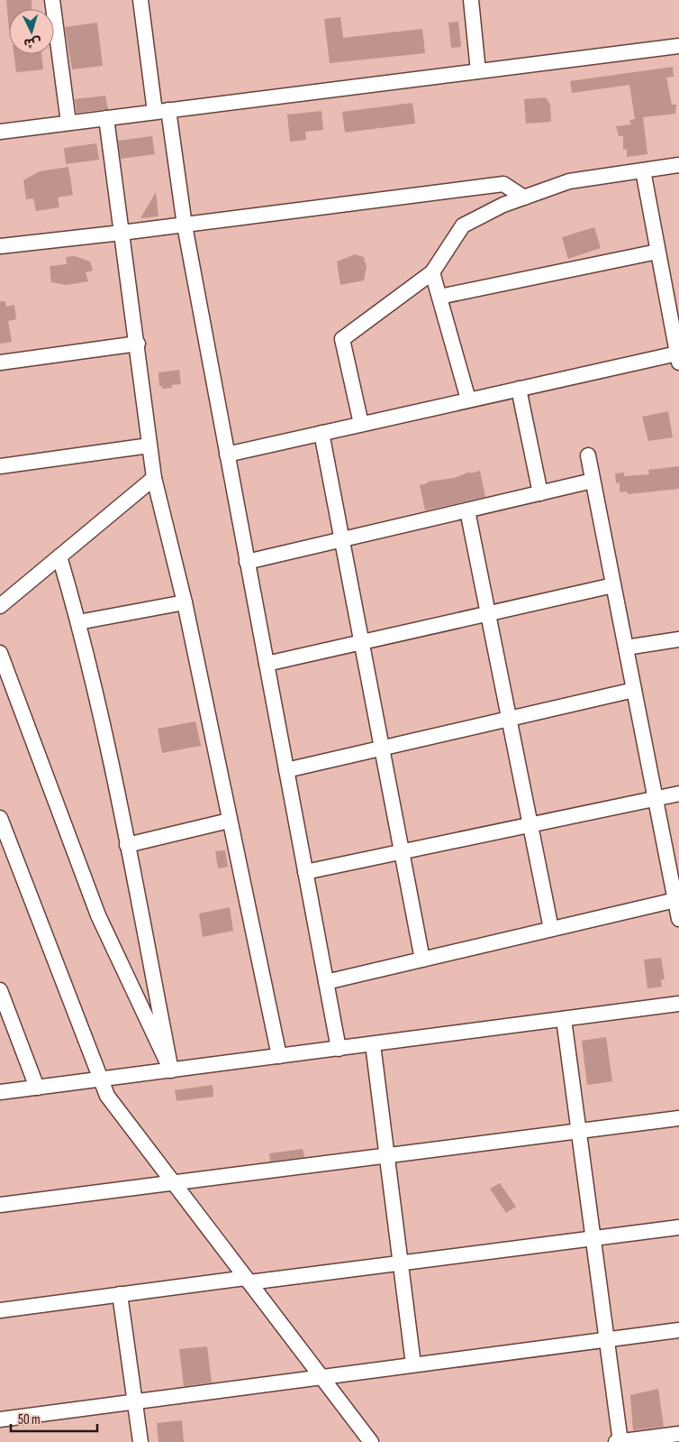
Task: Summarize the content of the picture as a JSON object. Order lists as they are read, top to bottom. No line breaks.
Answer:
{"scale_bar":"50 m","north":"bottom"}
